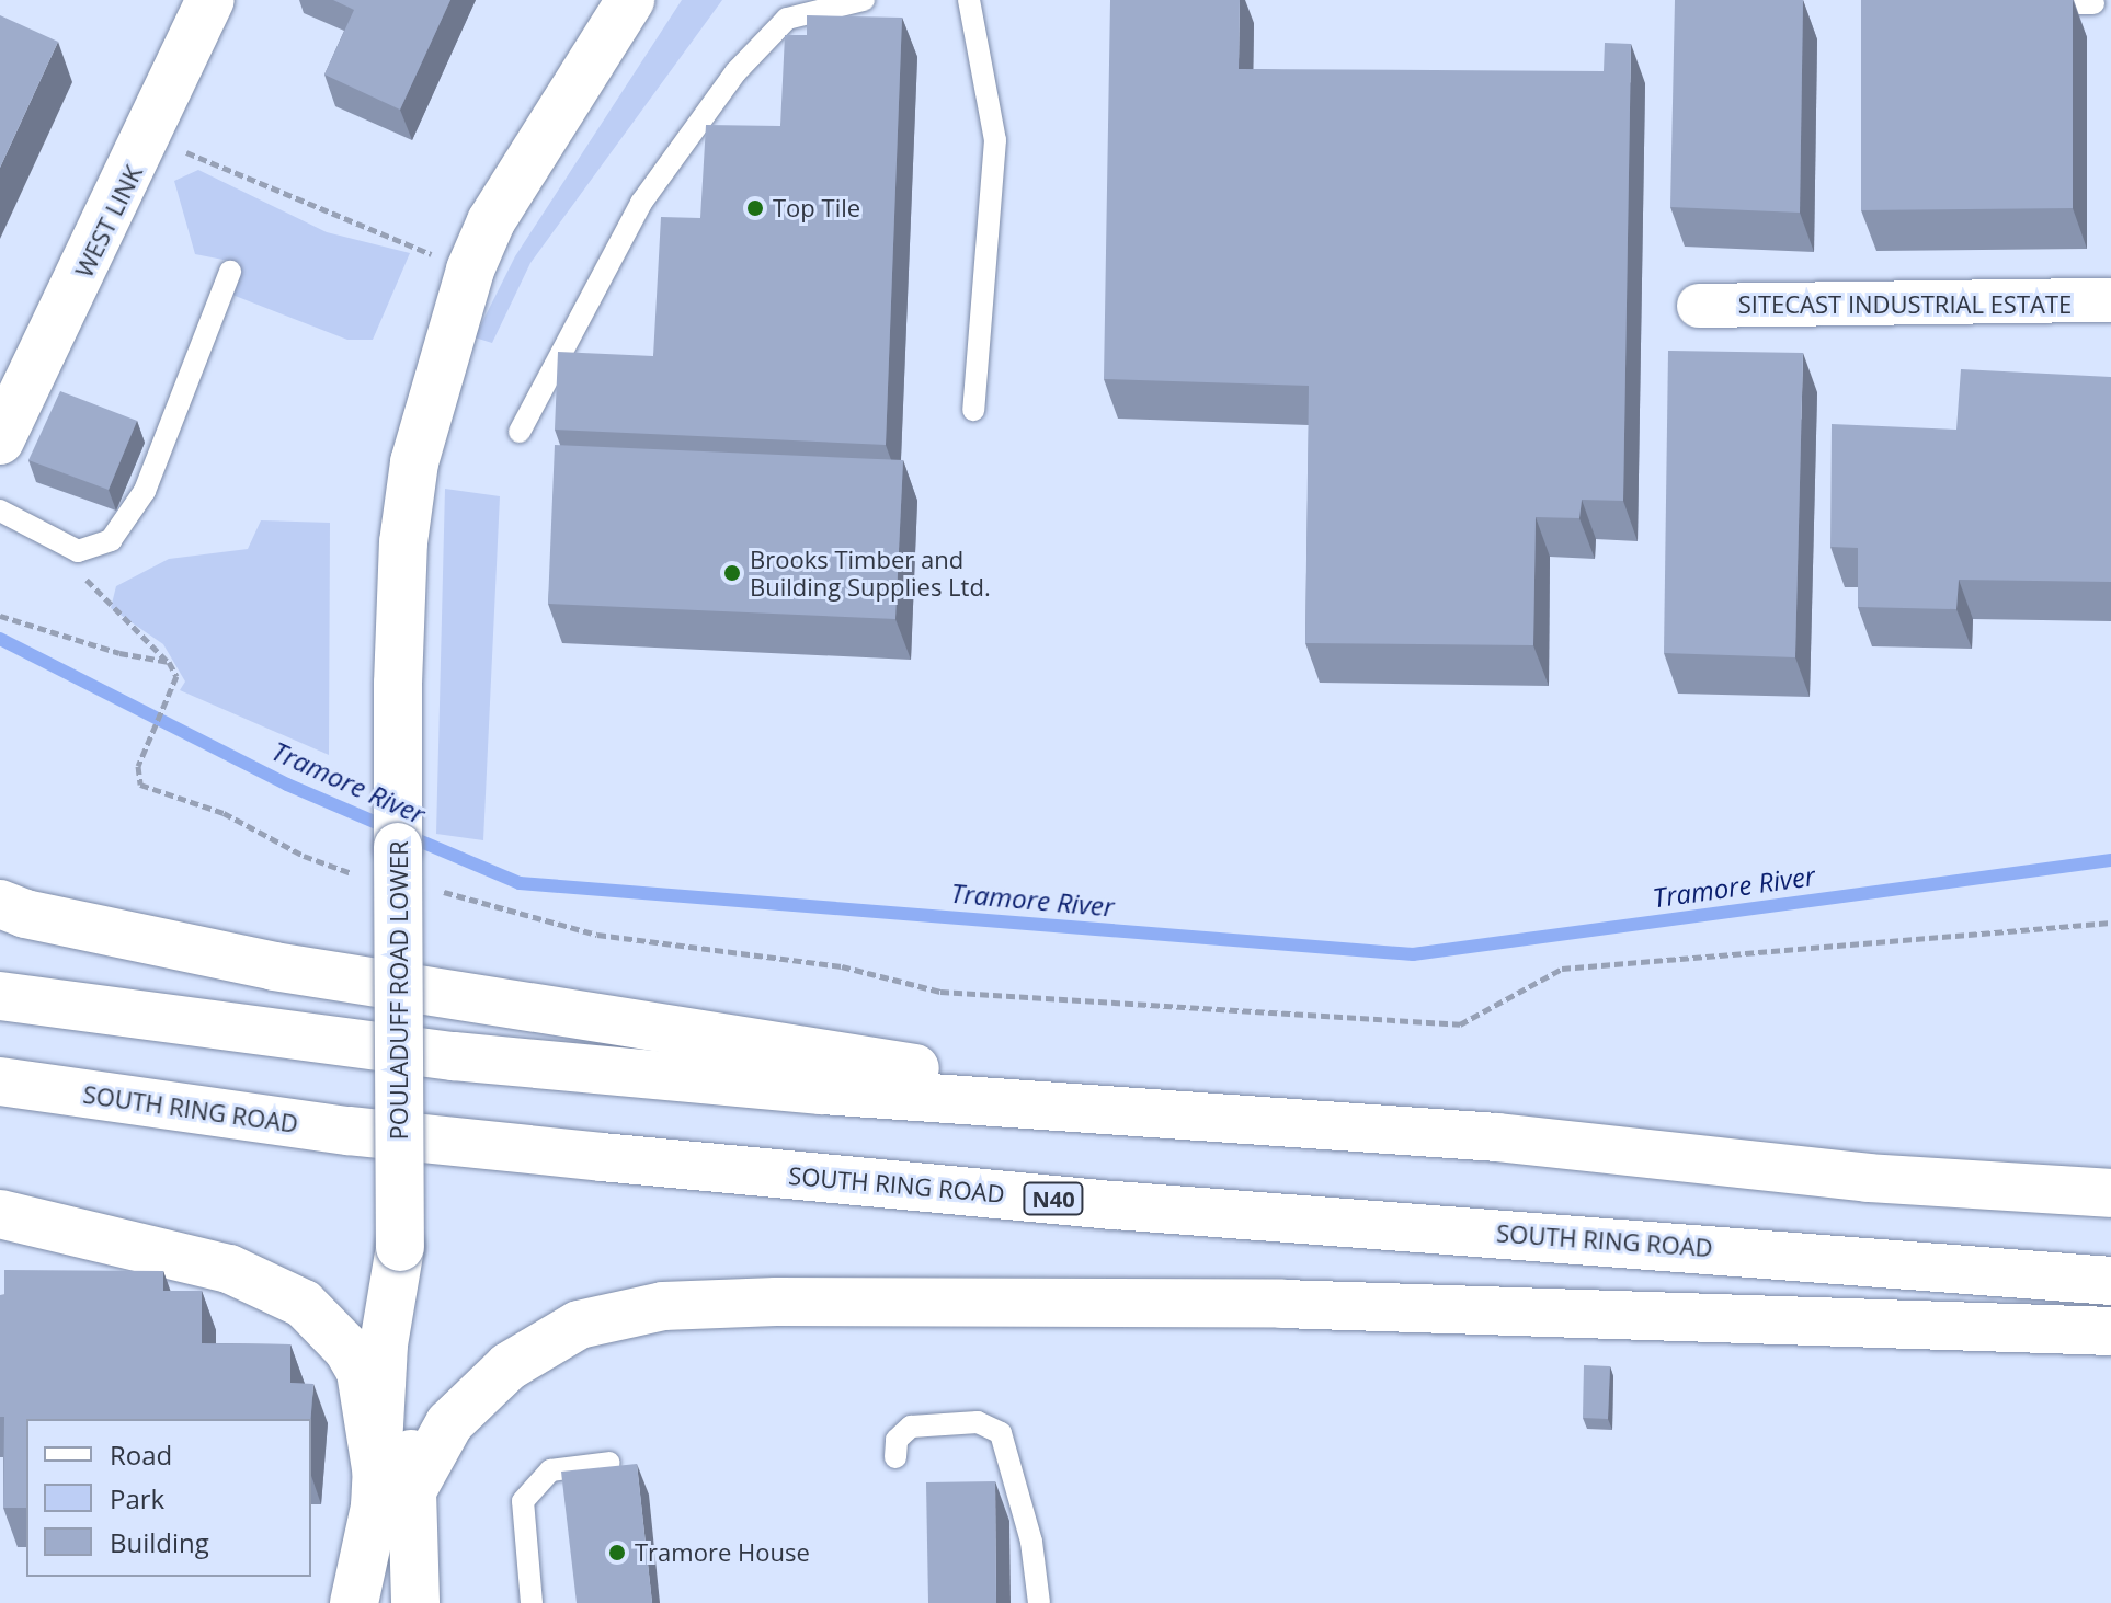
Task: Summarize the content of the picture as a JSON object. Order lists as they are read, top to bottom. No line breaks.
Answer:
{"streets":{"main road":["WEST LINK","POULADUFF ROAD LOWER","SOUTH RING ROAD","N40"],"street":["SITECAST INDUSTRIAL ESTATE"]},"water":["Tramore River"],"places":["Top Tile","Brooks Timber and Building Supplies Ltd.","Tramore House"],"legend":["Road","Park","Building"]}
